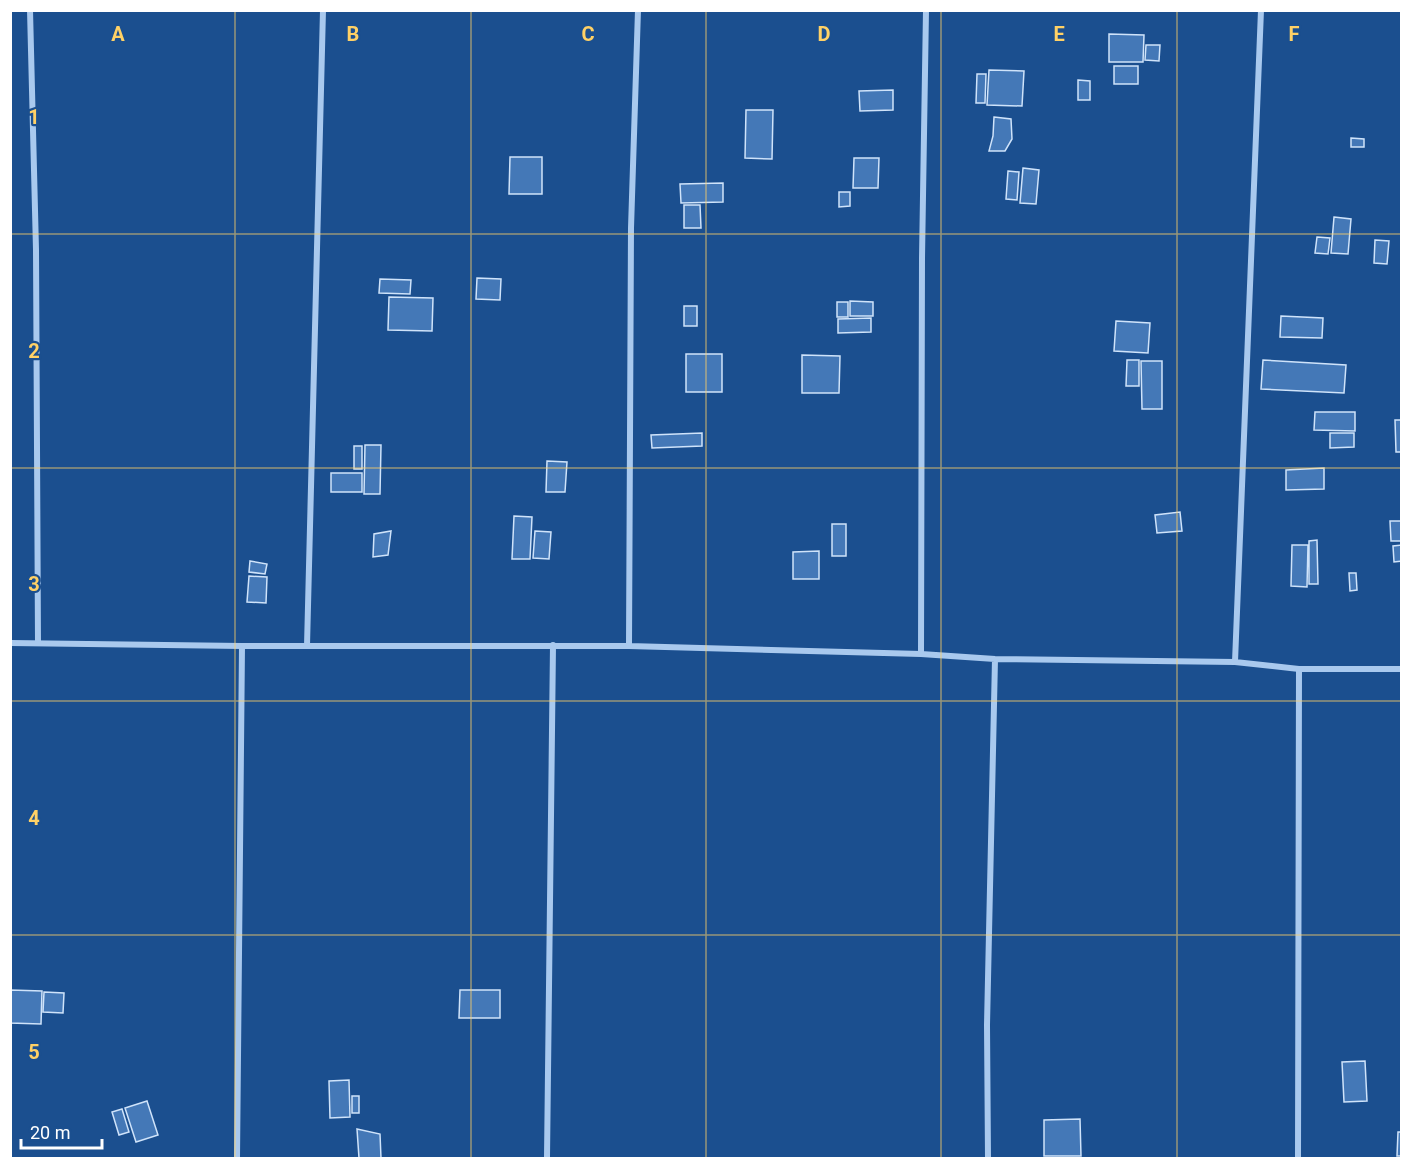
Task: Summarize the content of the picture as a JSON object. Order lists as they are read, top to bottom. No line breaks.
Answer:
{"scale_bar":"20 m","grid":{"columns":["A","B","C","D","E","F"],"rows":["1","2","3","4","5"]}}
